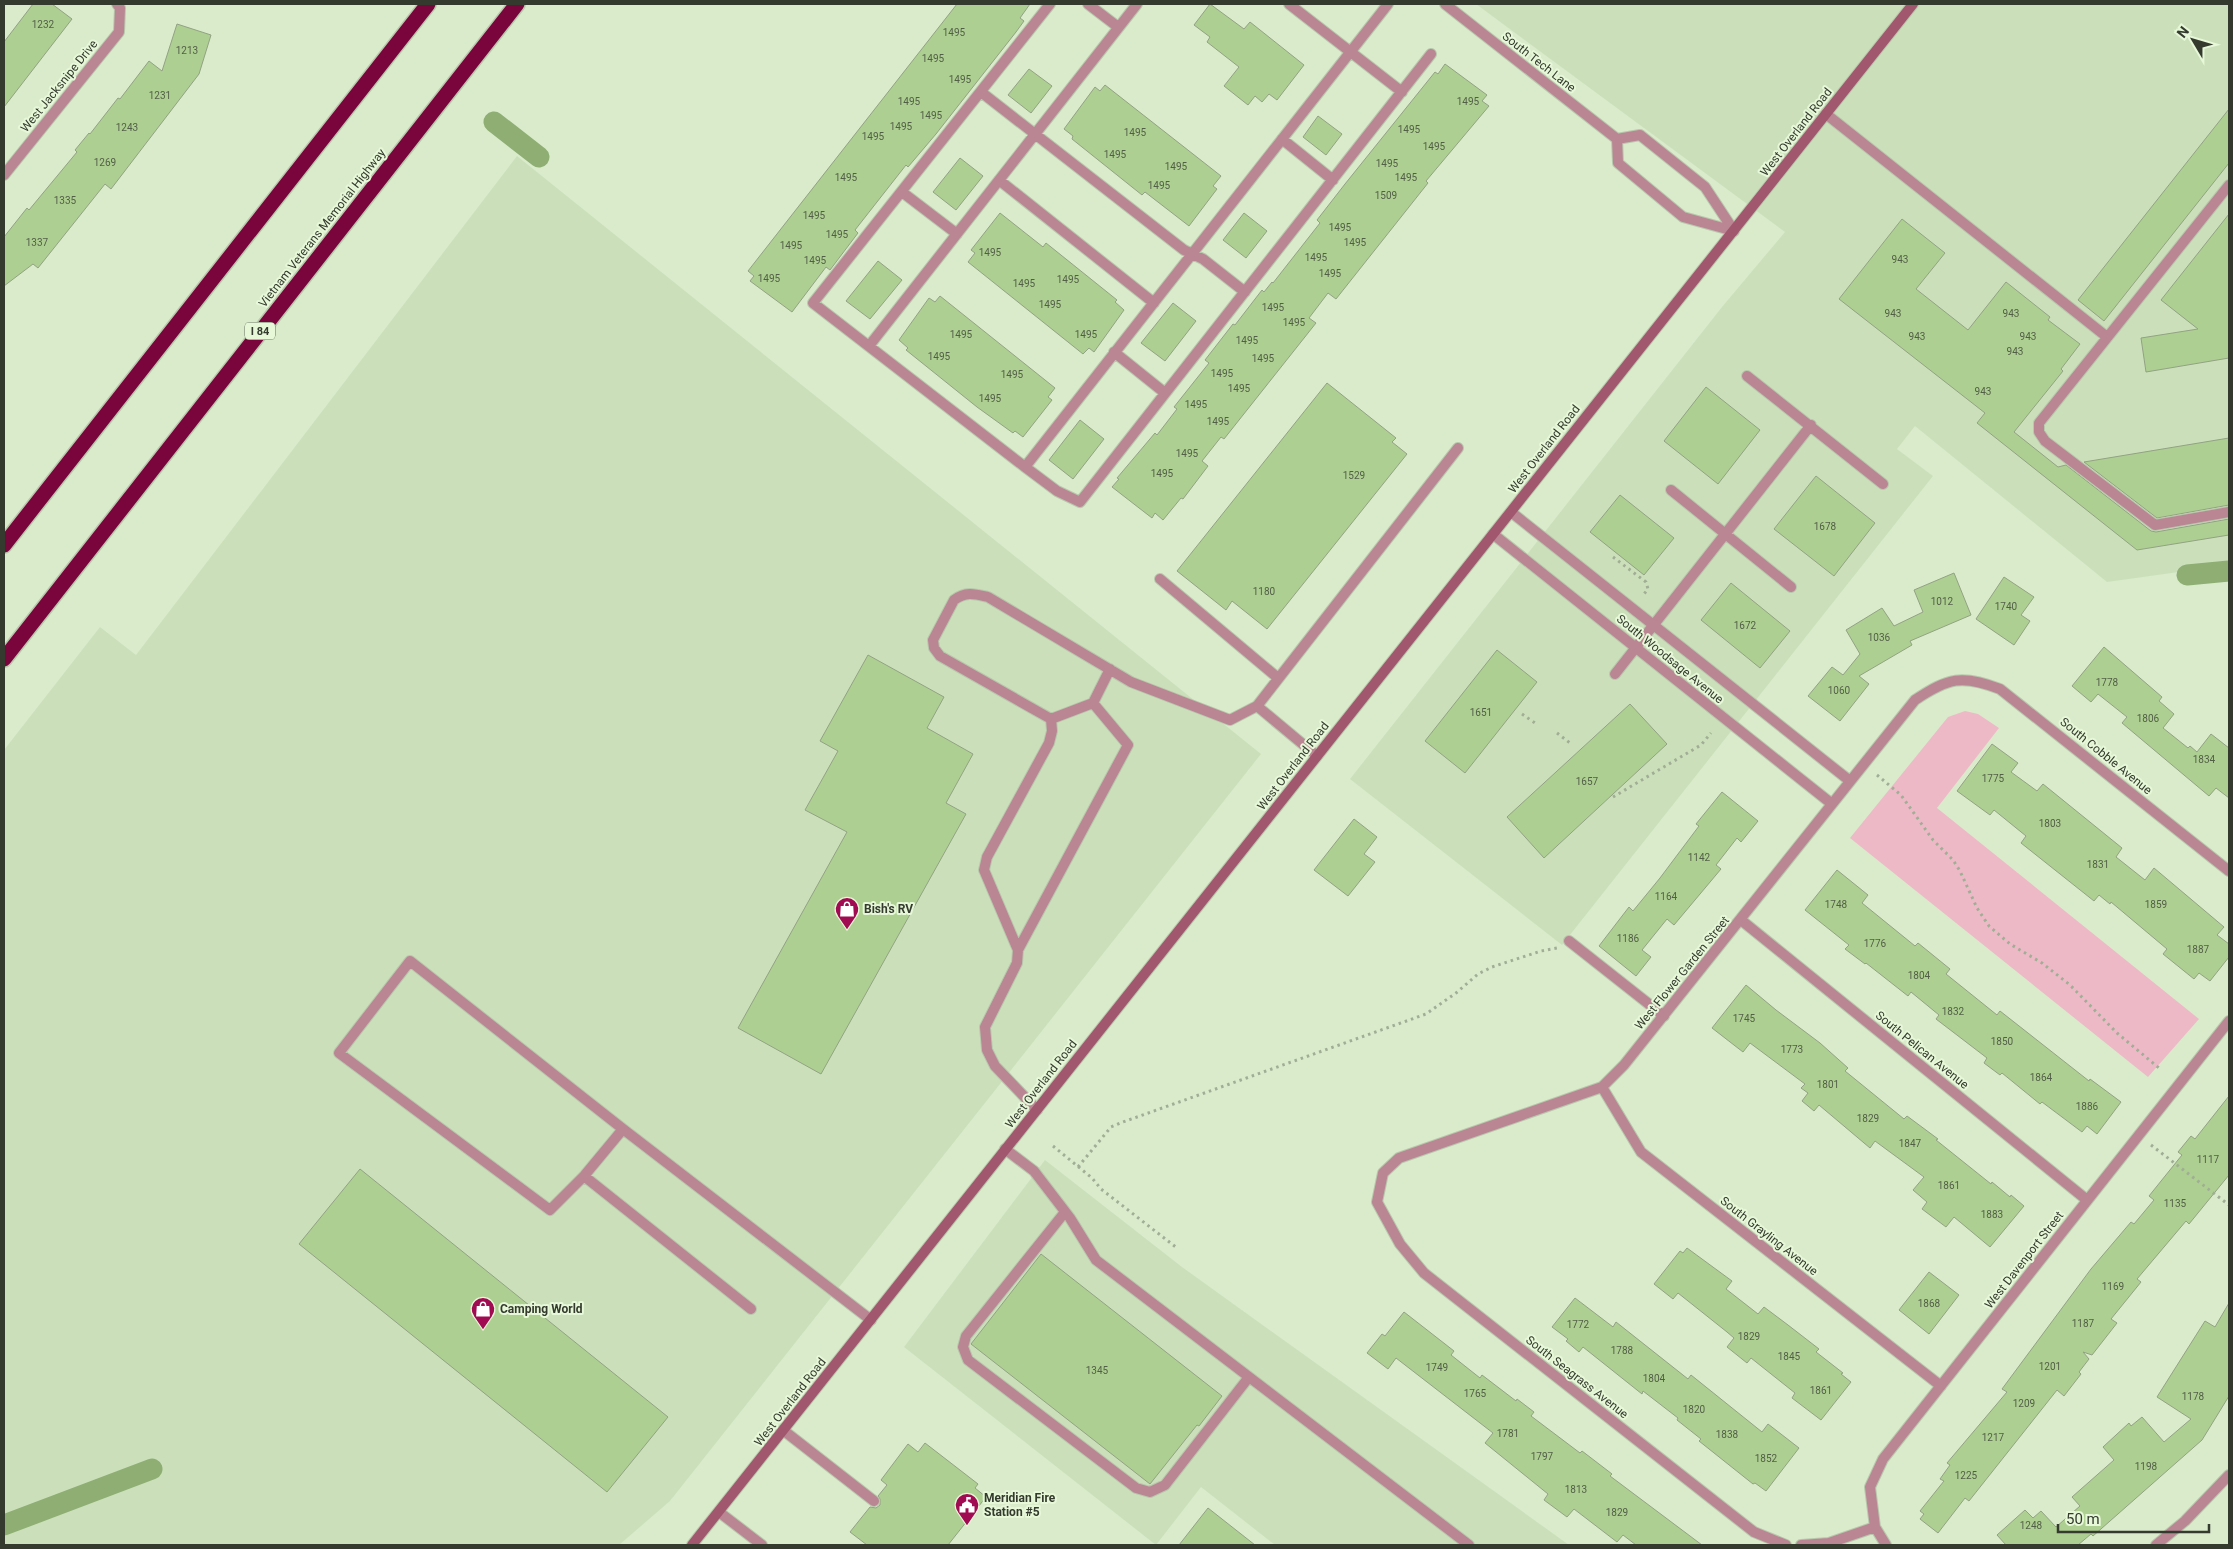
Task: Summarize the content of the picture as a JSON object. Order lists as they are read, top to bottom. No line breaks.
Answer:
{"streets":{"highway":["Vietnam Veterans Memorial Highway","I 84"],"street":["South Tech Lane","West Jacksnipe Drive","West Overland Road","South Woodsage Avenue","South Cobble Avenue","West Flower Garden Street","South Pelican Avenue","South Grayling Avenue","West Davenport Street","South Seagrass Avenue"]},"crossings":[["West Overland Road","South Woodsage Avenue"],["South Woodsage Avenue","West Flower Garden Street"],["South Cobble Avenue","West Flower Garden Street"],["West Flower Garden Street","South Pelican Avenue"],["West Flower Garden Street","South Grayling Avenue"],["West Flower Garden Street","South Seagrass Avenue"],["South Pelican Avenue","West Davenport Street"],["South Grayling Avenue","West Davenport Street"]],"places":{"shop":["Bish's RV","Camping World"],"public building":["Meridian Fire Station #5"]},"house_numbers":["1232","1495","1213","1495","1495","1231","1495","1495","1495","1495","1243","1495","1495","1495","1495","1495","1269","1495","1495","1495","1495","1495","1509","1335","1495","1495","1495","1337","1495","1495","1495","1495","943","1495","1495","1495","1495","1495","1495","1495","943","943","1495","1495","1495","943","943","1495","943","1495","1495","1495","1495","1495","943","1495","1495","1495","1495","1495","1529","1678","1180","1012","1740","1672","1036","1778","1060","1651","1806","1834","1775","1657","1803","1142","1831","1164","1748","1859","1186","1776","1887","1804","1832","1745","1850","1773","1864","1801","1886","1829","1847","1117","1861","1135","1883","1169","1868","1187","1772","1829","1788","1845","1201","1749","1345","1804","1861","1765","1178","1209","1820","1781","1838","1217","1797","1852","1198","1225","1813","1829","1248"],"scale_bar":"50 m","north":"top left"}
